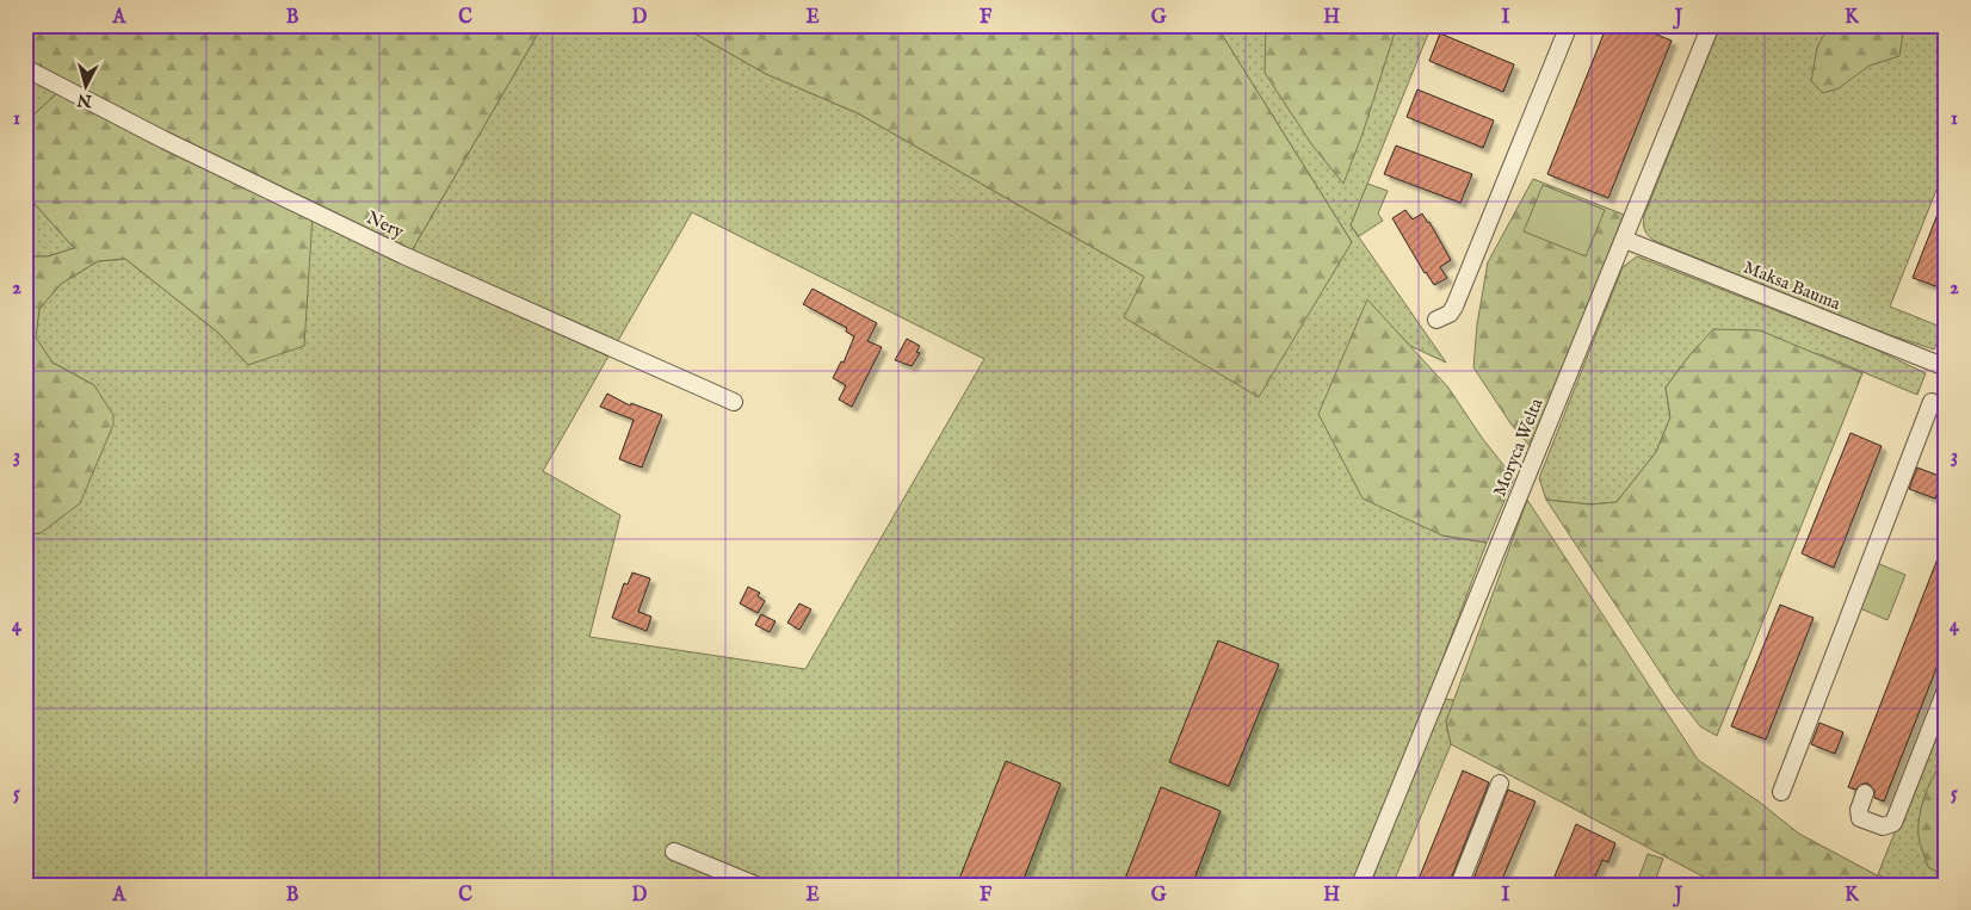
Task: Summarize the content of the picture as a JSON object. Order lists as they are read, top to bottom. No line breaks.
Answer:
{"streets":{"street":["Nery","Maksa Bauma","Moryca Welta"]},"crossings":[["Maksa Bauma","Moryca Welta"]],"north":"bottom","grid":{"columns":["A","B","C","D","E","F","G","H","I","J","K"],"rows":["1","2","3","4","5"]}}
